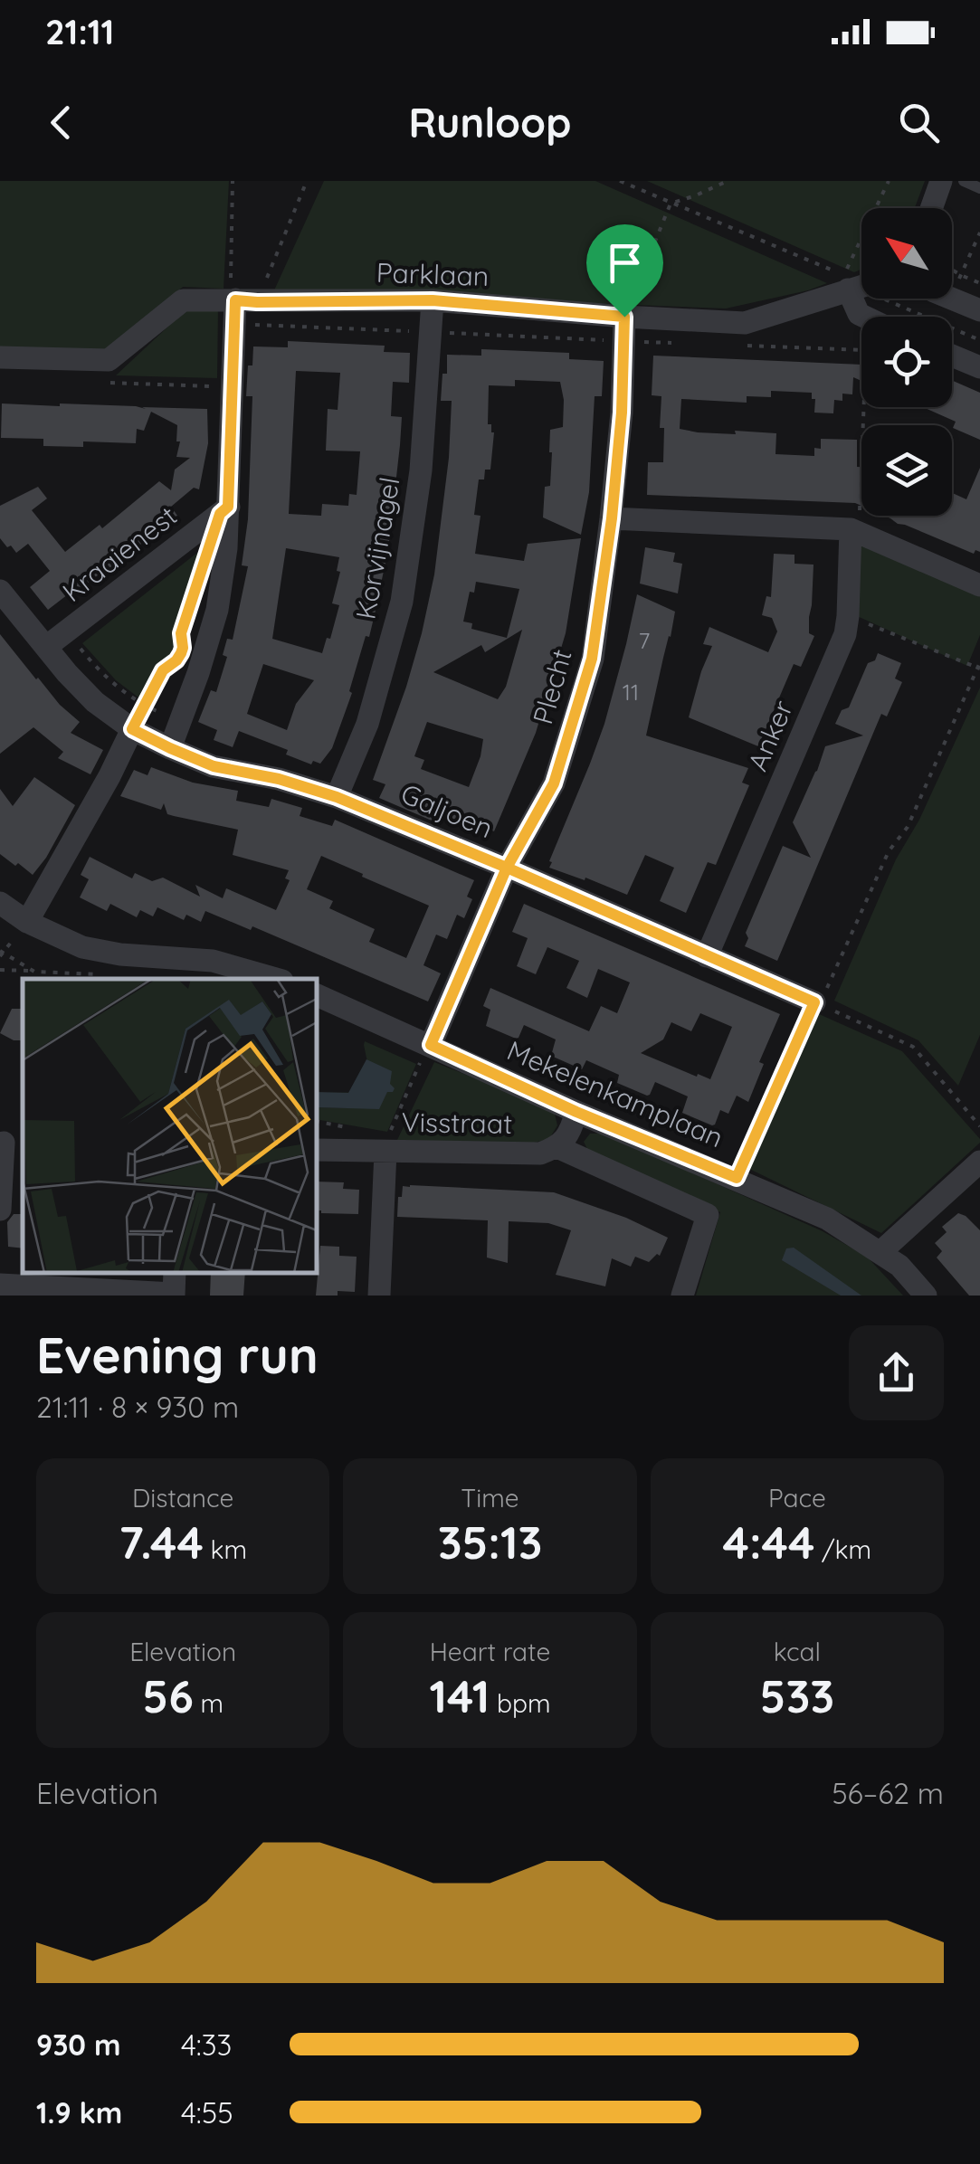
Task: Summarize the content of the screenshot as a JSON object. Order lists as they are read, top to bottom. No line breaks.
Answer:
{"streets":{"street":["Parklaan","Korvijnagel","Kraaienest","Plecht","Anker","Galjoen","Mekelenkamplaan","Visstraat"]},"crossings":[["Parklaan","Korvijnagel"],["Parklaan","Plecht"],["Korvijnagel","Galjoen"],["Kraaienest","Galjoen"],["Plecht","Galjoen"],["Plecht","Mekelenkamplaan"],["Anker","Galjoen"]],"house_numbers":["7","11"],"north":"top left","page":{"status":"21:11","header":"Runloop","heading":["Evening run","21:11 · 8 × 930 m"],"stats":[["Distance","7.44 km"],["Time","35:13"],["Pace","4:44 /km"],["Elevation","56 m"],["Heart rate","141 bpm"],["kcal","533"]],"chart":["Elevation","56–62 m"],"list":[{"name":"930 m","note":"4:33"},{"name":"1.9 km","note":"4:55"}]}}
